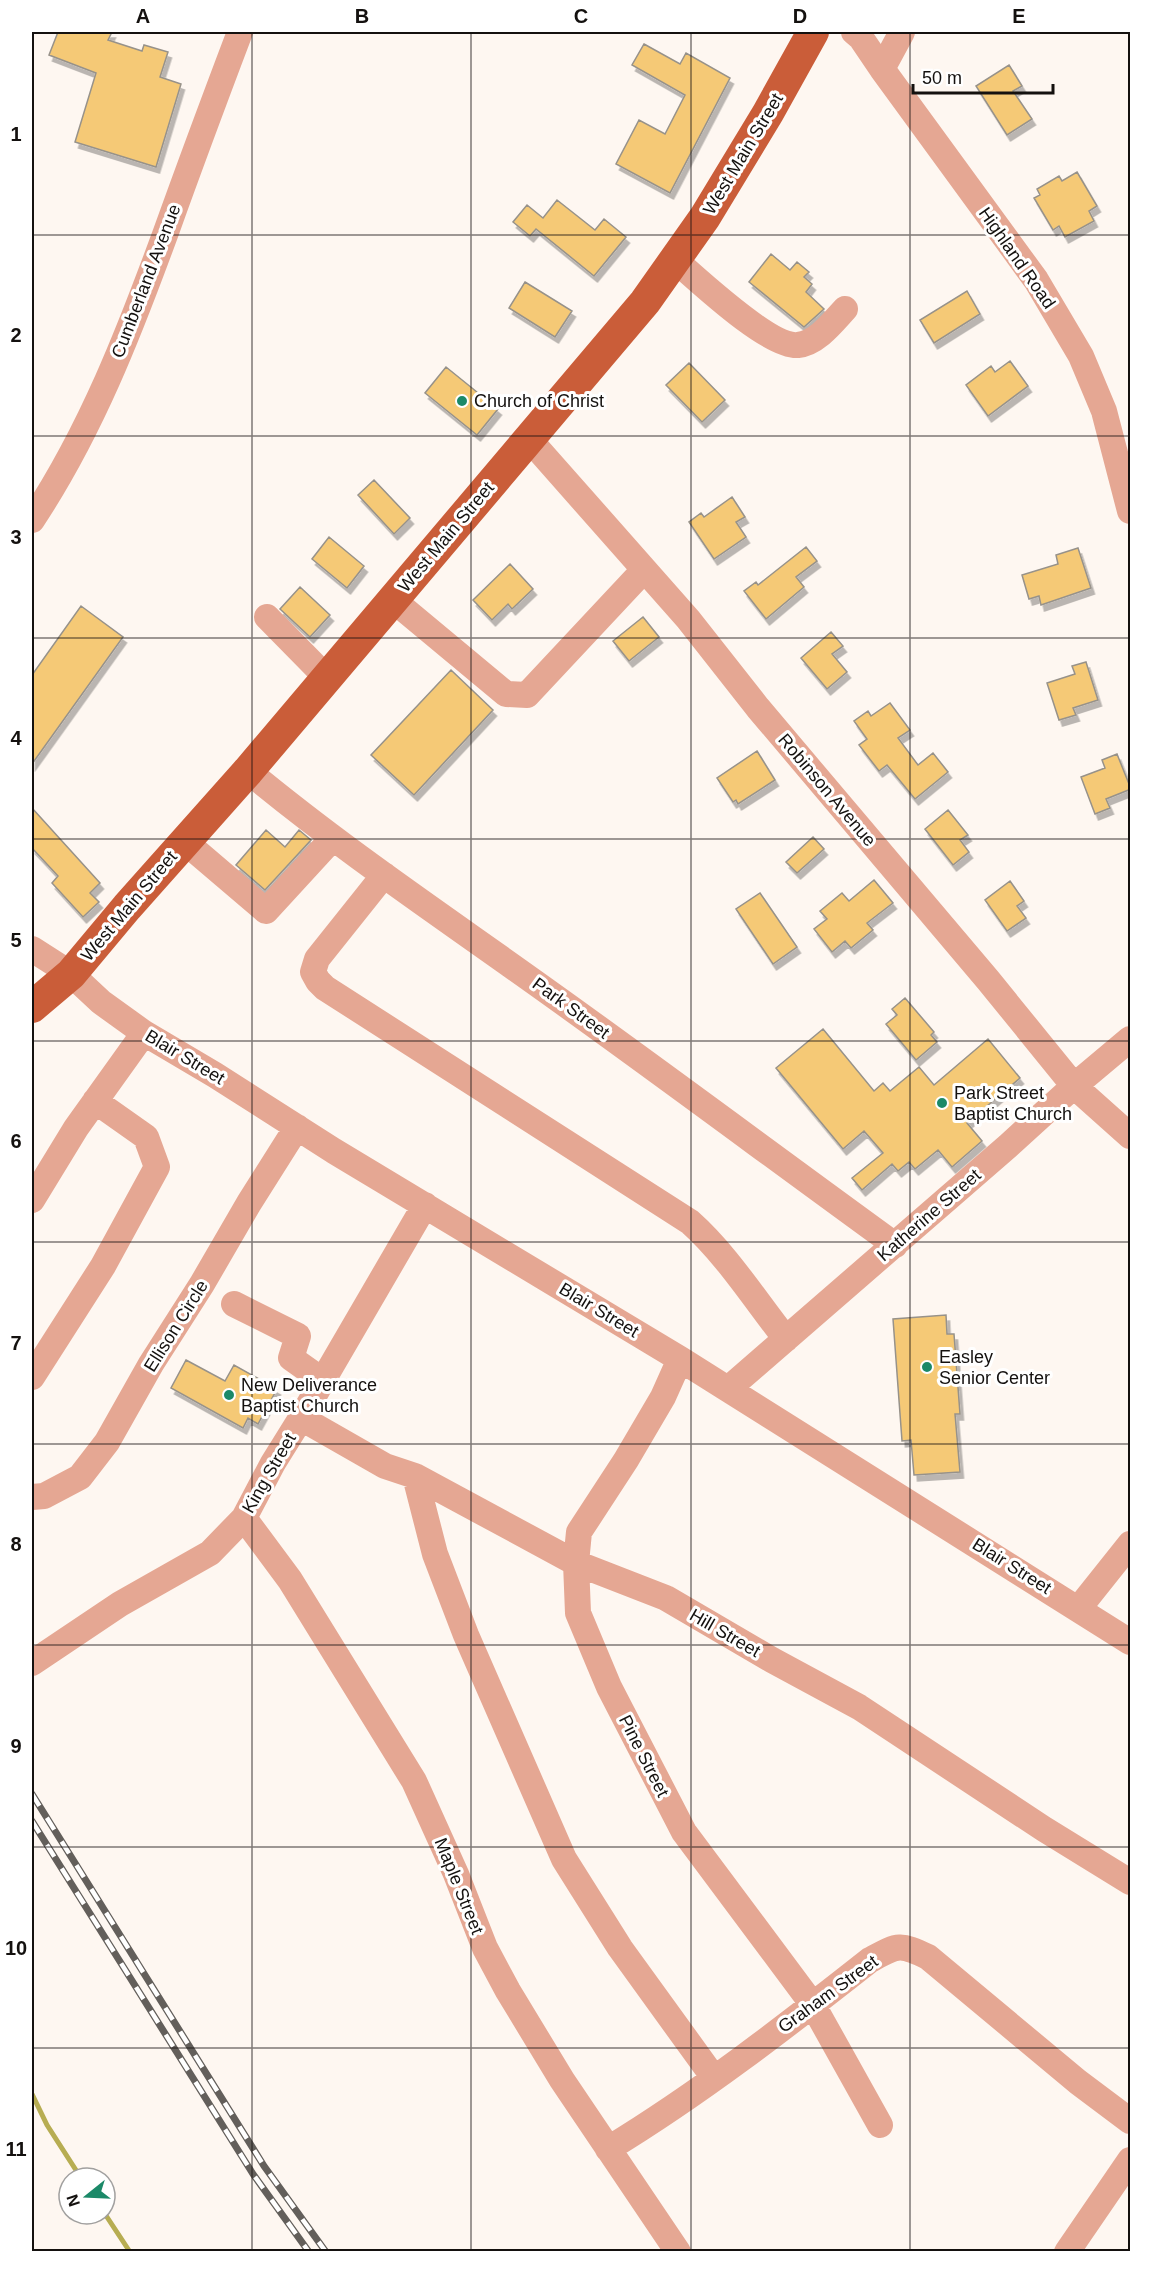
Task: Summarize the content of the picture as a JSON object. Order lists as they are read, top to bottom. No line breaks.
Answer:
{"streets":{"main road":["West Main Street"],"street":["Highland Road","Cumberland Avenue","Robinson Avenue","Park Street","Blair Street","Katherine Street","Ellison Circle","King Street","Hill Street","Pine Street","Maple Street","Graham Street"]},"crossings":[["West Main Street","Robinson Avenue"],["West Main Street","Park Street"],["West Main Street","Blair Street"],["Robinson Avenue","Katherine Street"],["Park Street","Katherine Street"],["Blair Street","Katherine Street"],["Blair Street","Ellison Circle"],["Blair Street","King Street"],["Blair Street","Pine Street"],["King Street","Hill Street"],["King Street","Maple Street"],["Hill Street","Pine Street"],["Pine Street","Graham Street"],["Maple Street","Graham Street"]],"places":["Church of Christ","Park Street Baptist Church","Easley Senior Center","New Deliverance Baptist Church"],"scale_bar":"50 m","north":"left","grid":{"columns":["A","B","C","D","E"],"rows":["1","2","3","4","5","6","7","8","9","10","11"]}}
